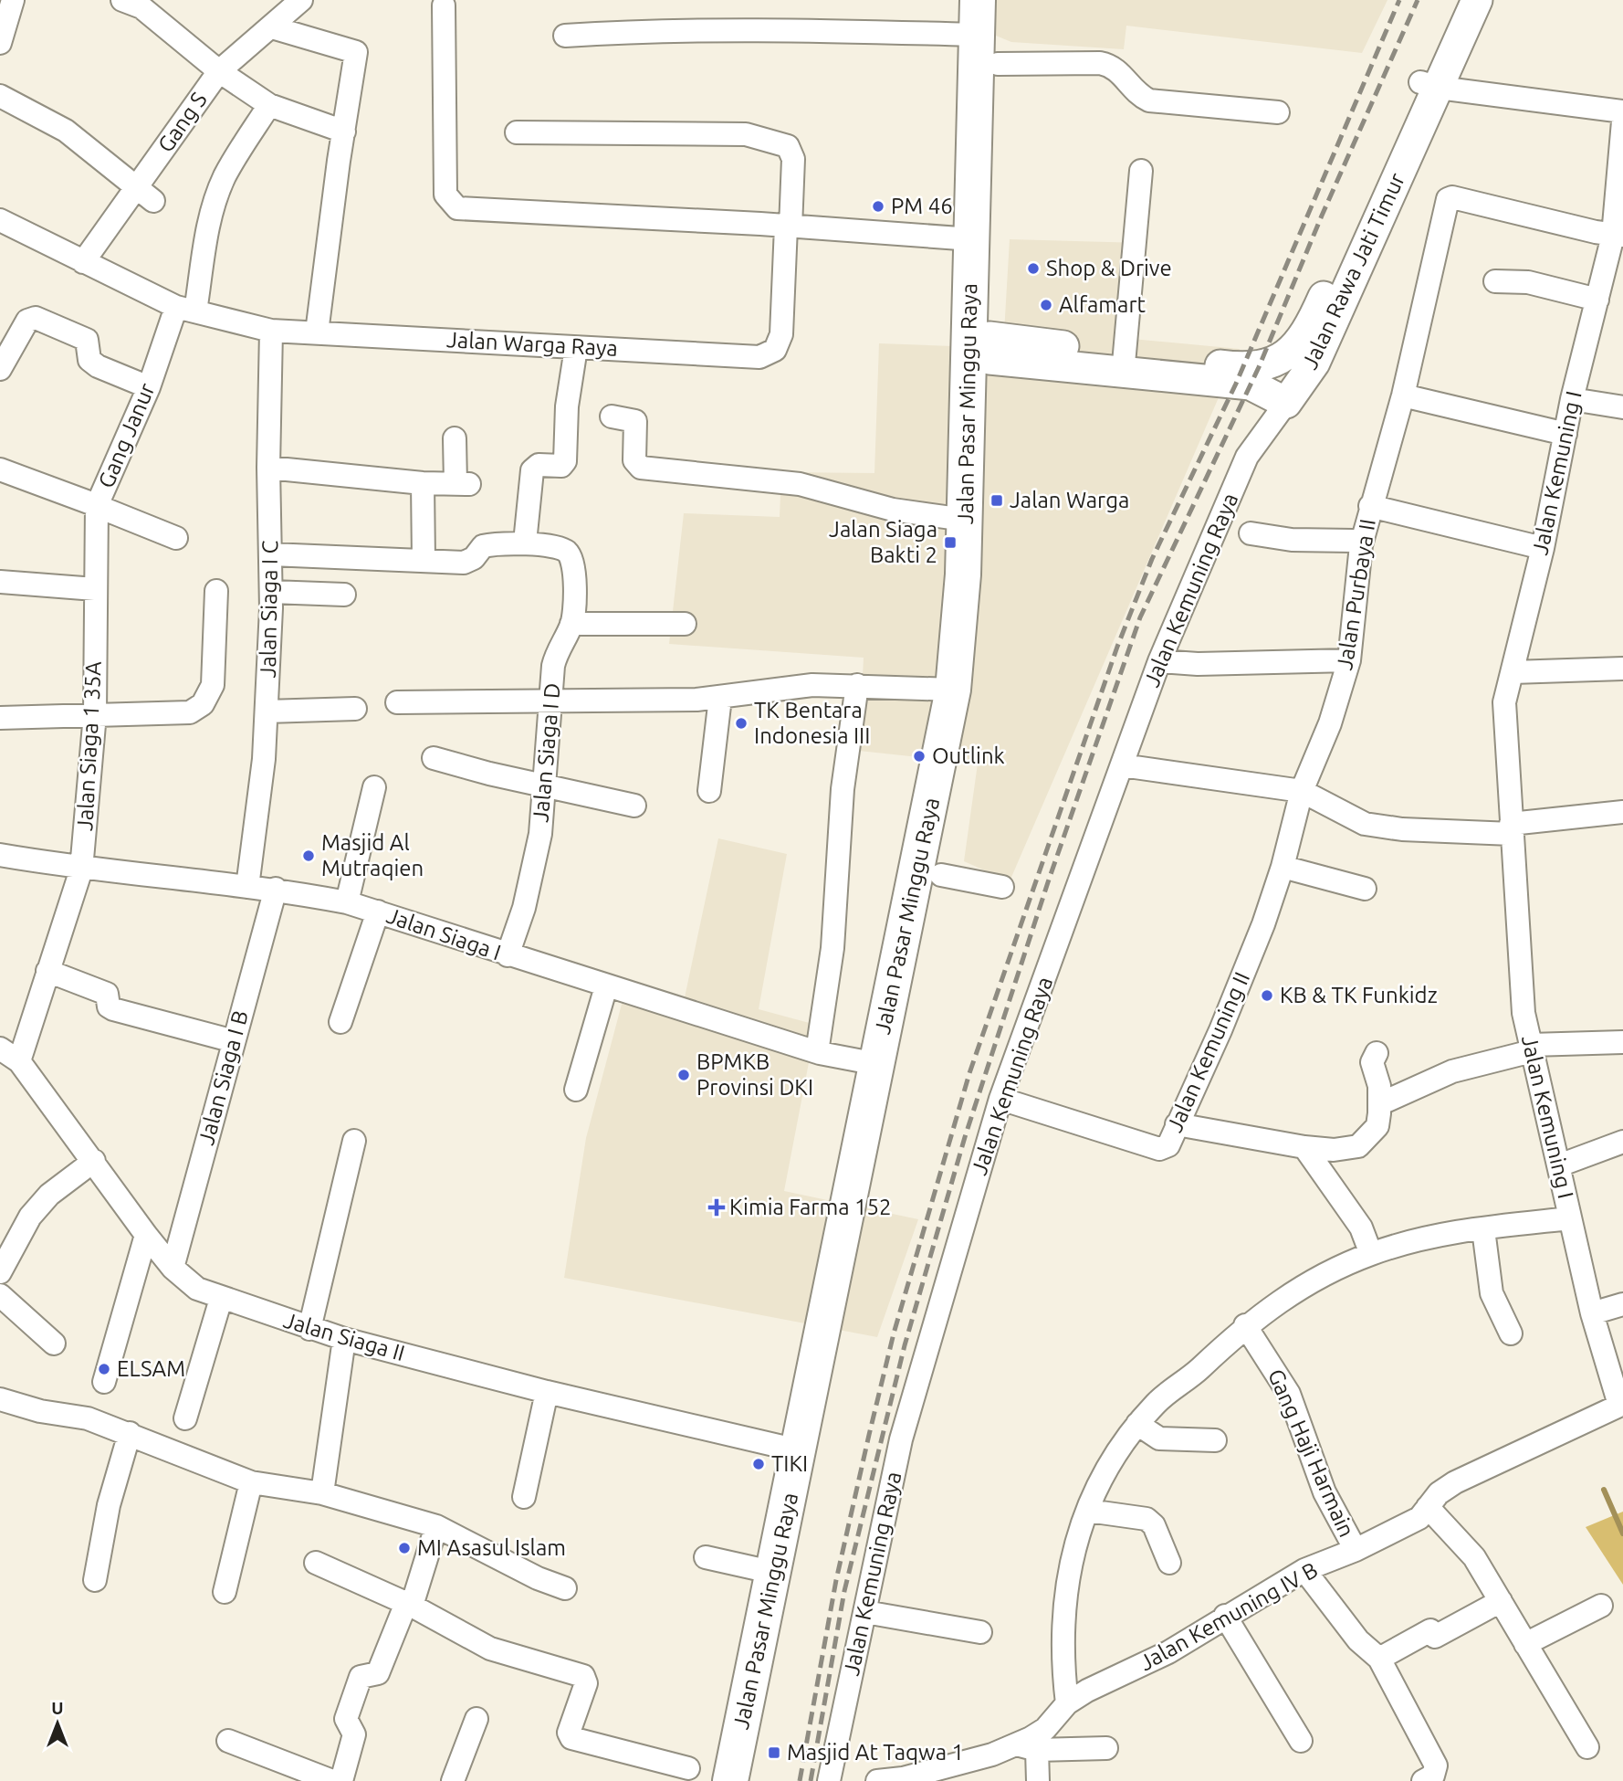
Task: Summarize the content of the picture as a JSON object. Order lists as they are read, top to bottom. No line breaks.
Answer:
{"streets":{"main road":["Jalan Rawa Jati Timur","Jalan Pasar Minggu Raya"],"street":["Gang S","Jalan Warga Raya","Gang Janur","Jalan Kemuning I","Jalan Kemuning Raya","Jalan Purbaya II","Jalan Siaga I C","Jalan Siaga 1 35A","Jalan Siaga I D","Jalan Siaga I","Jalan Kemuning II","Jalan Siaga I B","Jalan Siaga II","Gang Haji Harmain","Jalan Kemuning IV B"]},"crossings":[["Gang S","Jalan Warga Raya"],["Jalan Rawa Jati Timur","Jalan Pasar Minggu Raya"],["Jalan Rawa Jati Timur","Jalan Kemuning Raya"],["Jalan Warga Raya","Gang Janur"],["Jalan Warga Raya","Jalan Siaga I C"],["Jalan Pasar Minggu Raya","Jalan Siaga I"],["Jalan Pasar Minggu Raya","Jalan Siaga II"],["Jalan Kemuning I","Jalan Purbaya II"],["Jalan Kemuning I","Jalan Kemuning IV B"],["Jalan Kemuning Raya","Jalan Kemuning II"],["Jalan Purbaya II","Jalan Kemuning II"],["Jalan Siaga I C","Jalan Siaga I"],["Jalan Siaga 1 35A","Jalan Siaga I"],["Jalan Siaga 1 35A","Jalan Siaga II"],["Jalan Siaga I D","Jalan Siaga I"],["Jalan Siaga I","Jalan Siaga I B"],["Jalan Siaga I B","Jalan Siaga II"],["Gang Haji Harmain","Jalan Kemuning IV B"]],"places":{"other":["PM 46","Shop & Drive","Alfamart","TK Bentara Indonesia III","Outlink","Masjid Al Mutraqien","KB & TK Funkidz","BPMKB Provinsi DKI","ELSAM","TIKI","MI Asasul Islam"],"transit":["Jalan Warga","Jalan Siaga Bakti 2","Masjid At Taqwa 1"],"health":["Kimia Farma 152"]},"north":"top"}
